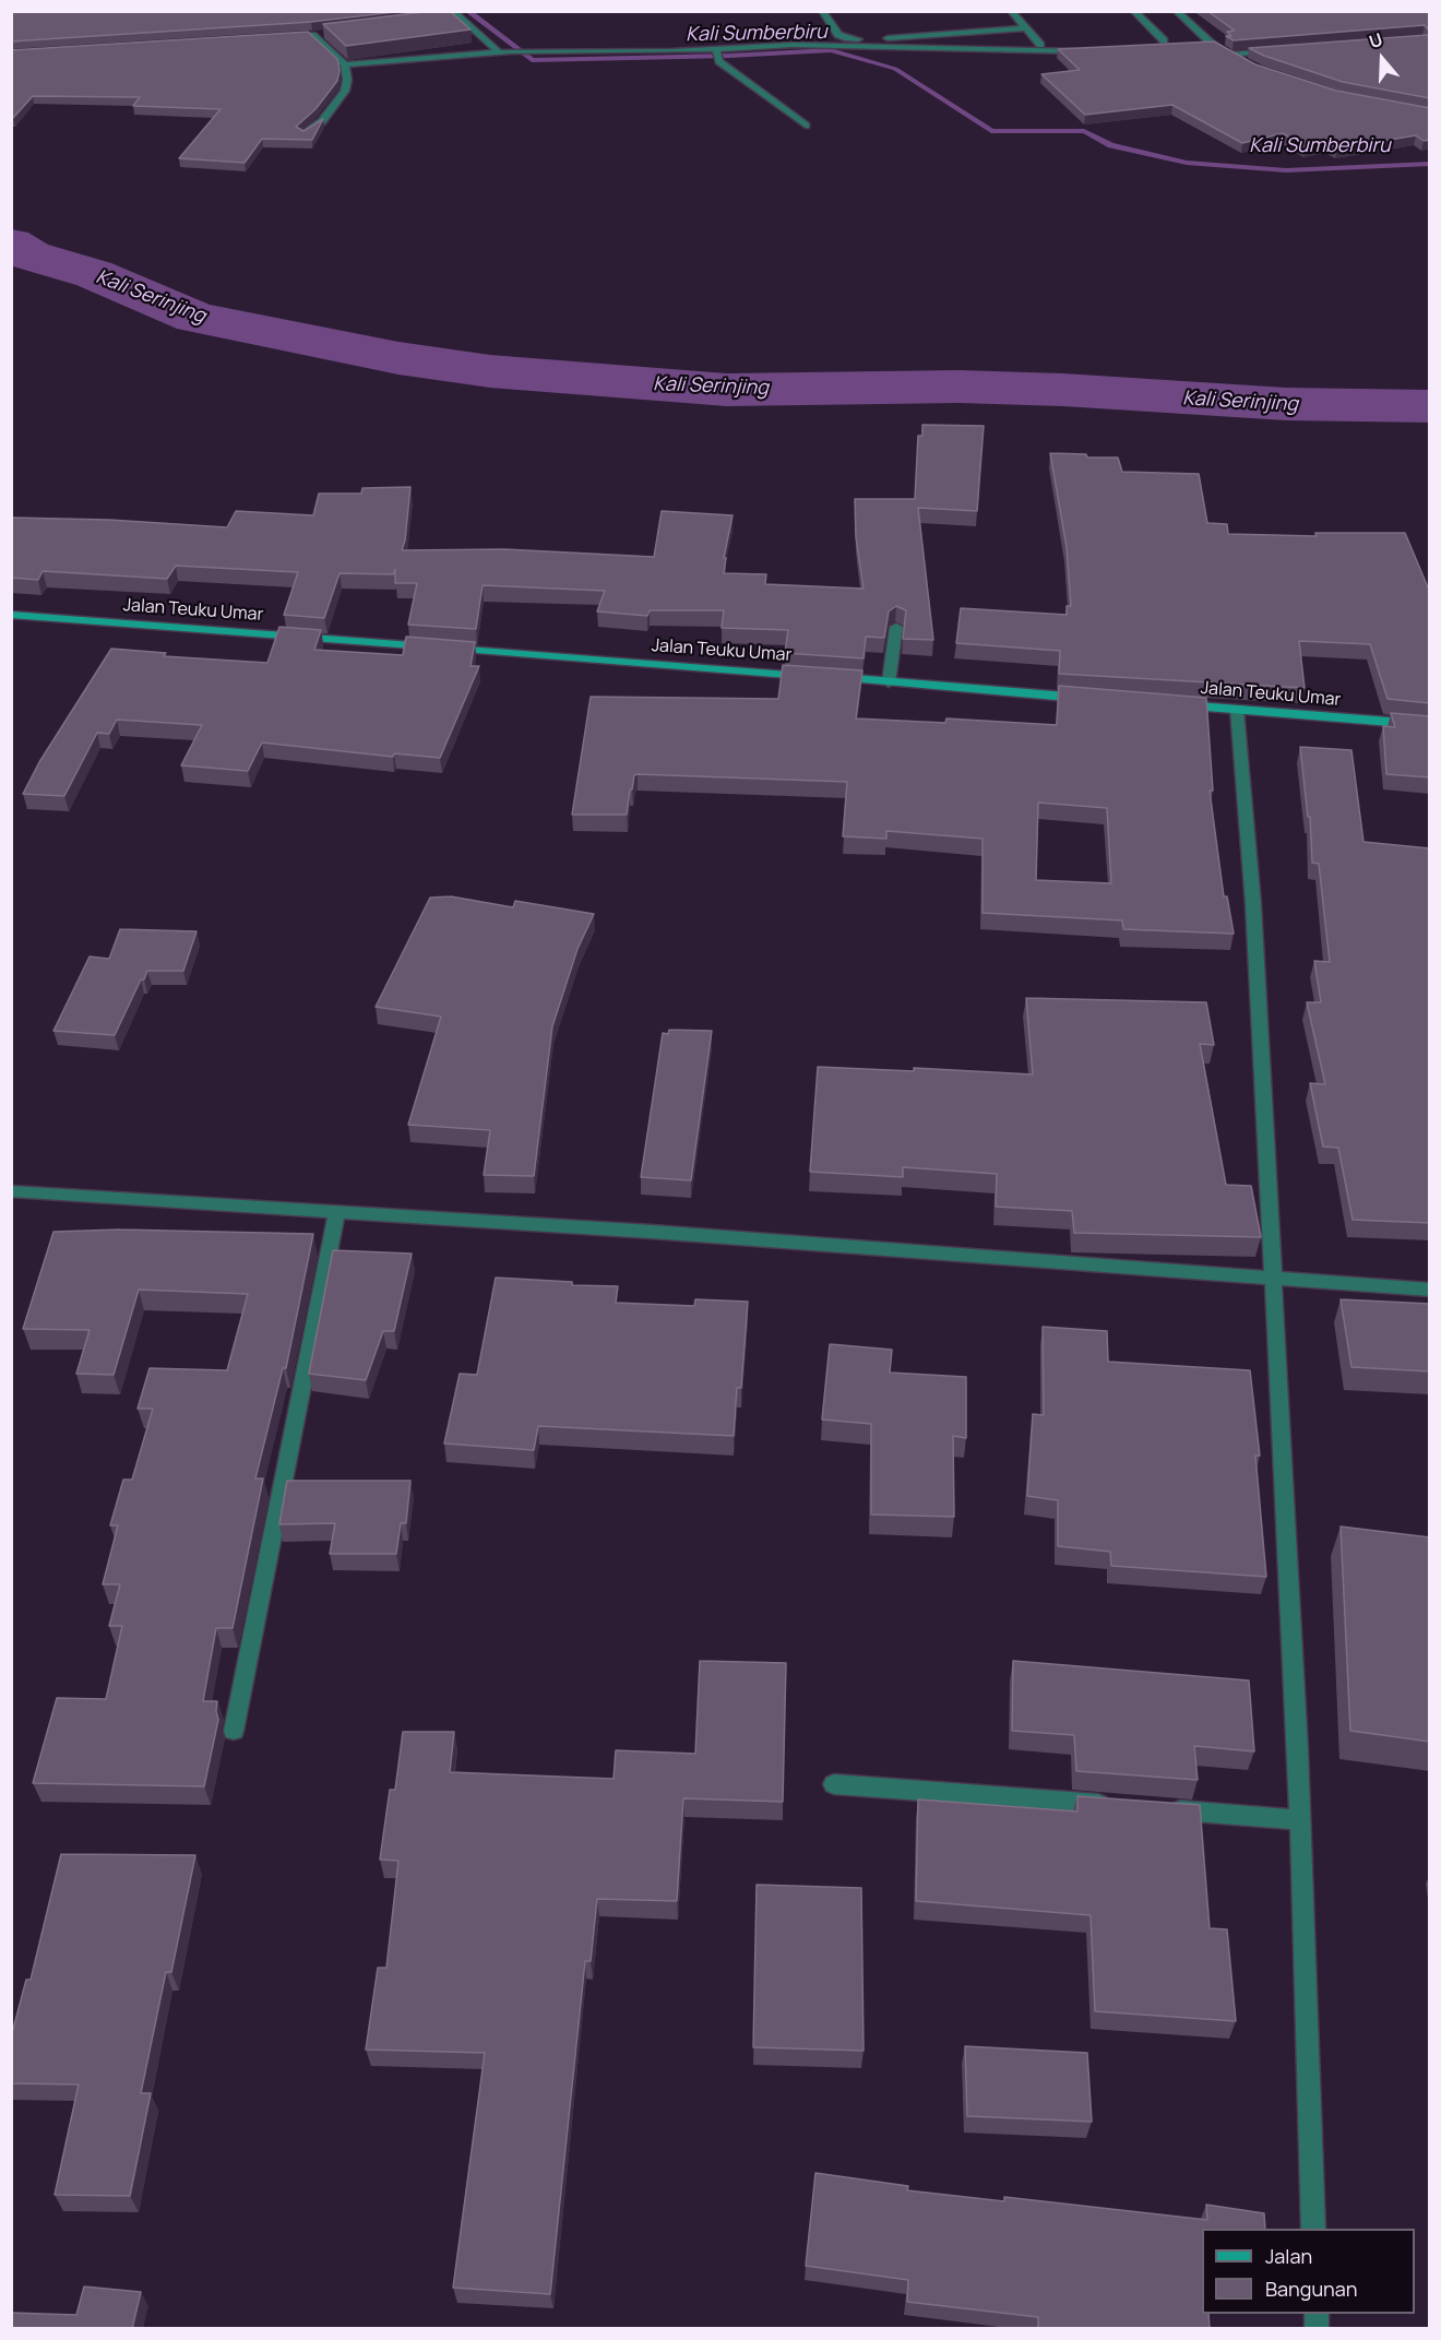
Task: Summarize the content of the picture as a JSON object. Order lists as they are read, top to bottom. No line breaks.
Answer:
{"streets":{"main road":["Jalan Teuku Umar"]},"water":["Kali Sumberbiru","Kali Serinjing"],"legend":["Jalan","Bangunan"],"north":"top"}
